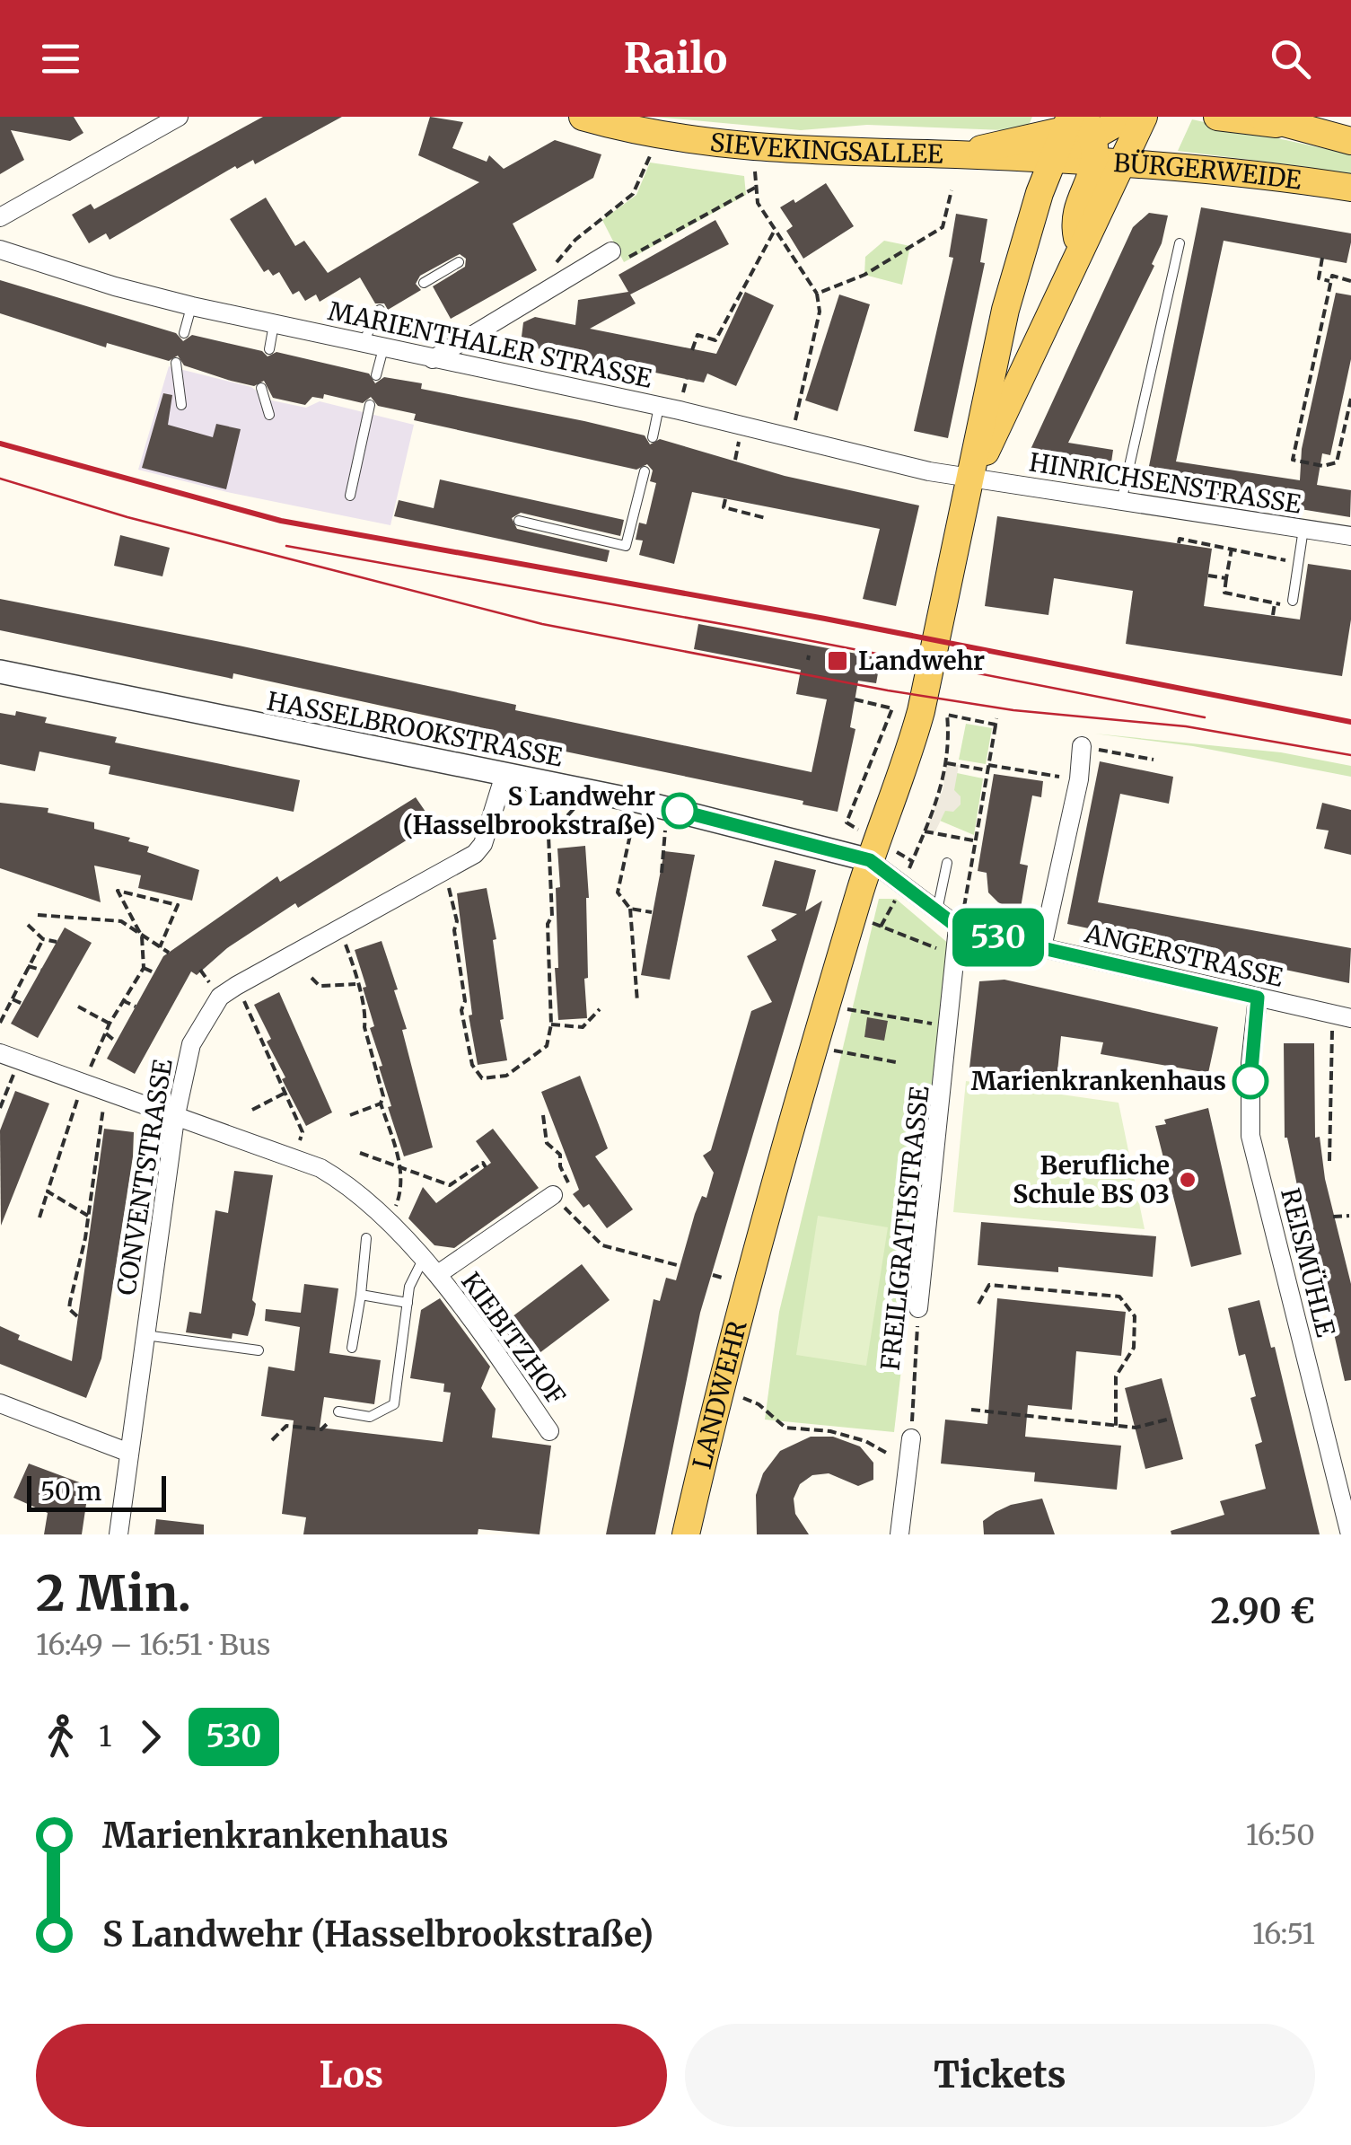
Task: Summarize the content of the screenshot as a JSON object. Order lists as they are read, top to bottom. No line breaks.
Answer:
{"streets":{"main road":["SIEVEKINGSALLEE","BÜRGERWEIDE","LANDWEHR"],"street":["MARIENTHALER STRASSE","HINRICHSENSTRASSE","HASSELBROOKSTRASSE","ANGERSTRASSE","CONVENTSTRASSE","FREILIGRATHSTRASSE","REISMÜHLE","KIEBITZHOF"]},"crossings":[["SIEVEKINGSALLEE","BÜRGERWEIDE"],["SIEVEKINGSALLEE","LANDWEHR"],["BÜRGERWEIDE","LANDWEHR"],["MARIENTHALER STRASSE","HINRICHSENSTRASSE"],["MARIENTHALER STRASSE","LANDWEHR"],["HINRICHSENSTRASSE","LANDWEHR"],["HASSELBROOKSTRASSE","ANGERSTRASSE"],["HASSELBROOKSTRASSE","CONVENTSTRASSE"],["HASSELBROOKSTRASSE","LANDWEHR"],["ANGERSTRASSE","FREILIGRATHSTRASSE"],["ANGERSTRASSE","REISMÜHLE"],["ANGERSTRASSE","LANDWEHR"],["CONVENTSTRASSE","KIEBITZHOF"]],"places":{"transit":["Landwehr"],"other":["S Landwehr (Hasselbrookstraße)","Marienkrankenhaus","Berufliche Schule BS 03"]},"lines":["bus line 530"],"scale_bar":"50 m","page":{"header":"Railo","on_map":"530","scale":"50 m","heading":["2 Min.","16:49 – 16:51 · Bus","2.90 €"],"legs":["1","530"],"list":[{"name":"Marienkrankenhaus","value":"16:50"},{"name":"S Landwehr (Hasselbrookstraße)","value":"16:51"}],"buttons":["Los","Tickets"]}}
